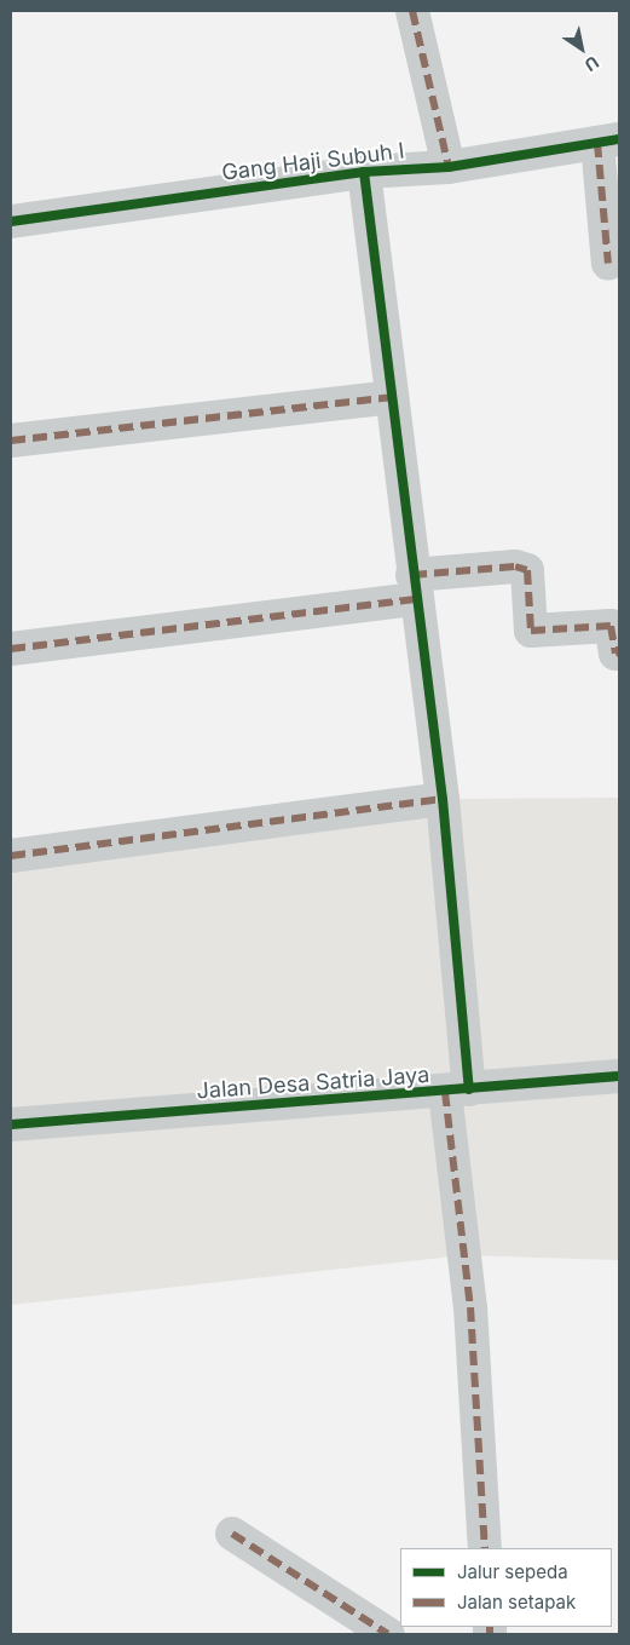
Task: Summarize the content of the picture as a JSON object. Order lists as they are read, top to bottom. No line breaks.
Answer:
{"streets":{"street":["Gang Haji Subuh I","Jalan Desa Satria Jaya"]},"legend":["Jalur sepeda","Jalan setapak"],"north":"bottom right"}
